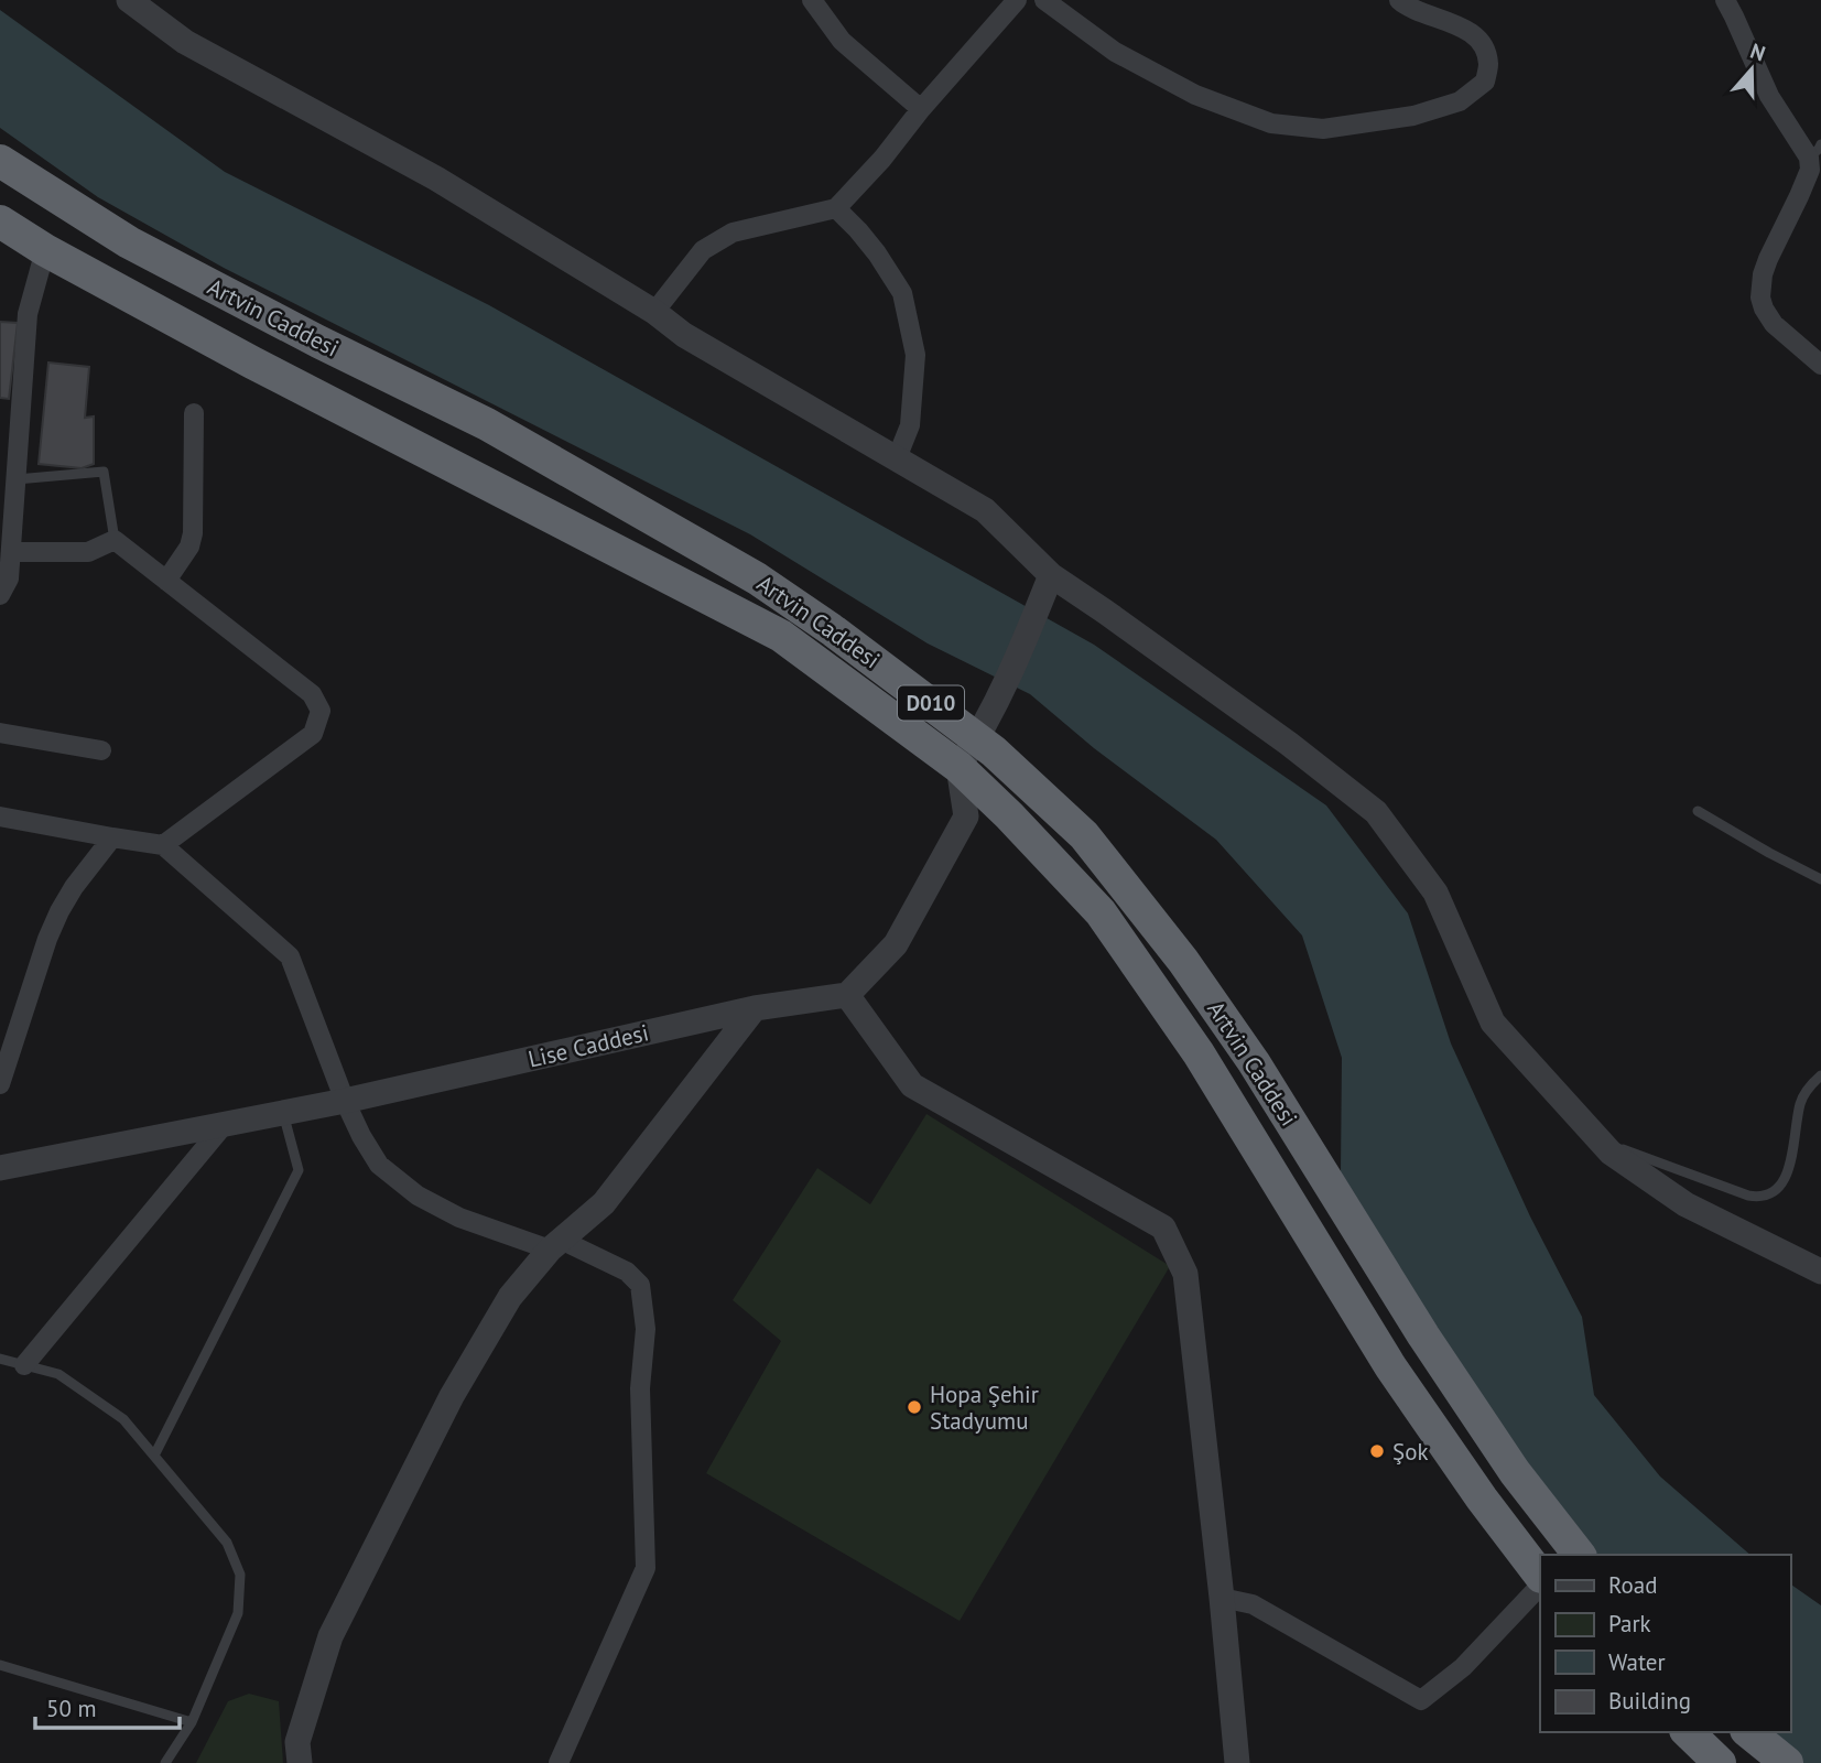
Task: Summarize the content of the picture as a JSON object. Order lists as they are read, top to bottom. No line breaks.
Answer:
{"streets":{"highway":["Artvin Caddesi","D010"],"street":["Lise Caddesi"]},"places":["Hopa Şehir Stadyumu","Şok"],"legend":["Road","Park","Water","Building"],"scale_bar":"50 m","north":"top"}
